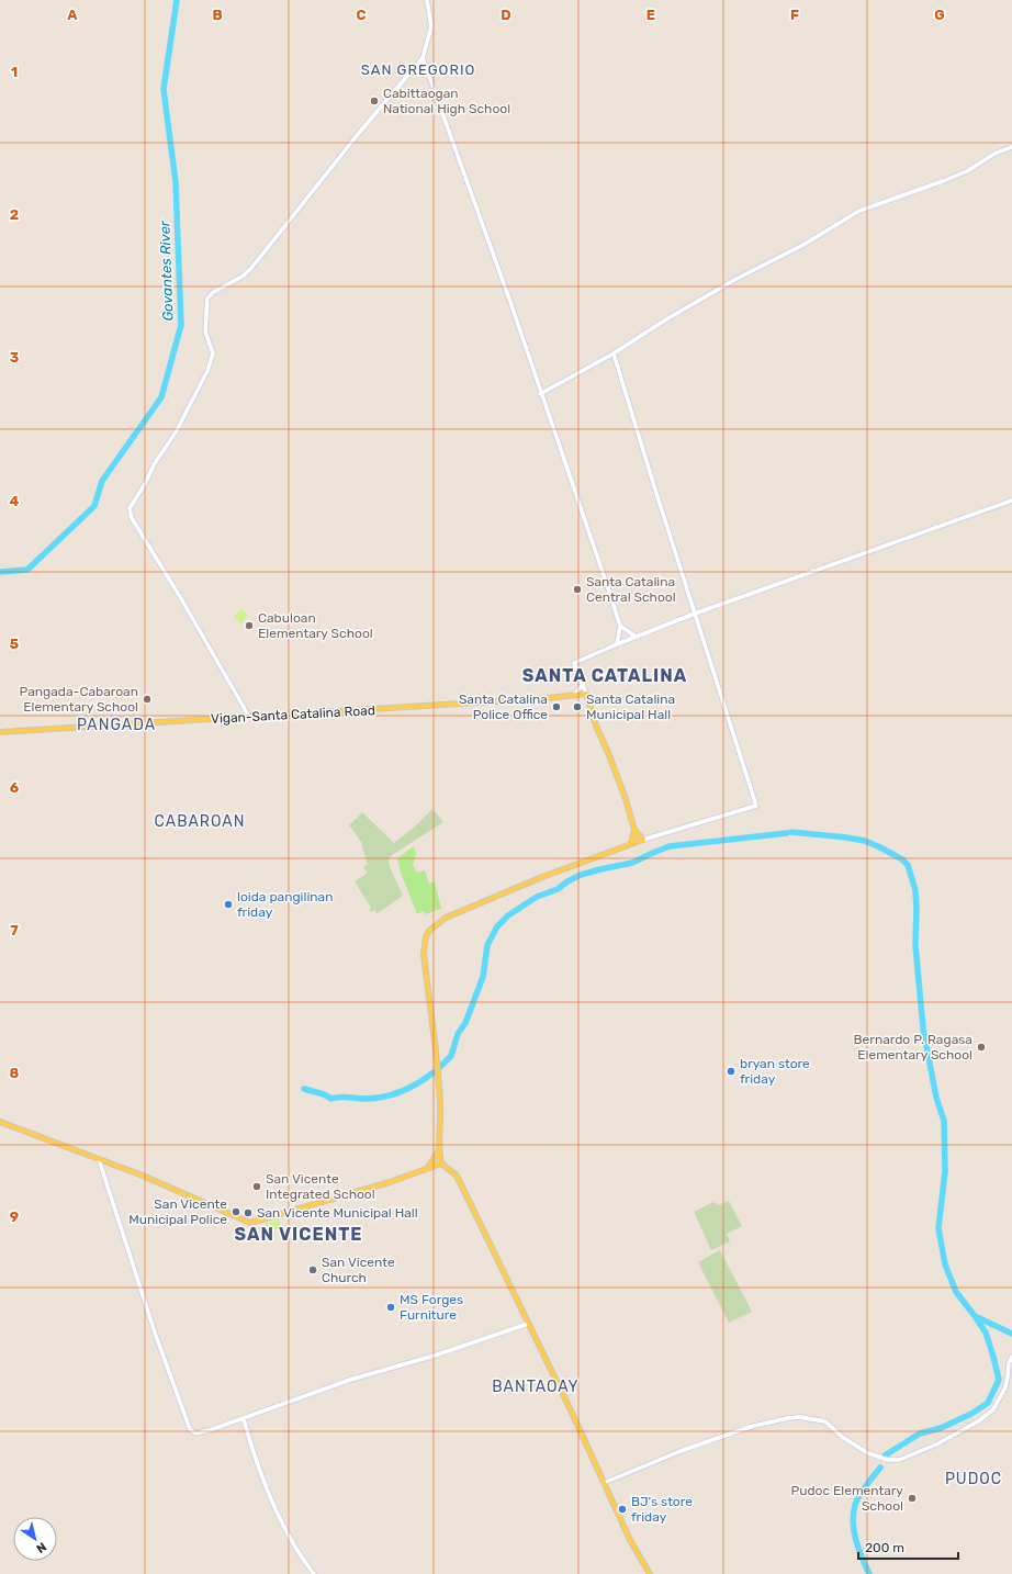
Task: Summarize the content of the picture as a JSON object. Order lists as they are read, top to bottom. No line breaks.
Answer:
{"streets":{"main road":["Vigan-Santa Catalina Road"]},"districts":["SAN GREGORIO","SANTA CATALINA","PANGADA","CABAROAN","SAN VICENTE","BANTAOAY","PUDOC"],"water":["Govantes River"],"places":["Cabittaogan National High School","Santa Catalina Central School","Cabuloan Elementary School","Pangada-Cabaroan Elementary School","Santa Catalina Police Office","Santa Catalina Municipal Hall","loida pangilinan friday","Bernardo P. Ragasa Elementary School","bryan store friday","San Vicente Integrated School","San Vicente Municipal Police","San Vicente Municipal Hall","San Vicente Church","MS Forges Furniture","Pudoc Elementary School","BJ's store friday"],"scale_bar":"200 m","north":"bottom right","grid":{"columns":["A","B","C","D","E","F","G"],"rows":["1","2","3","4","5","6","7","8","9"]}}
